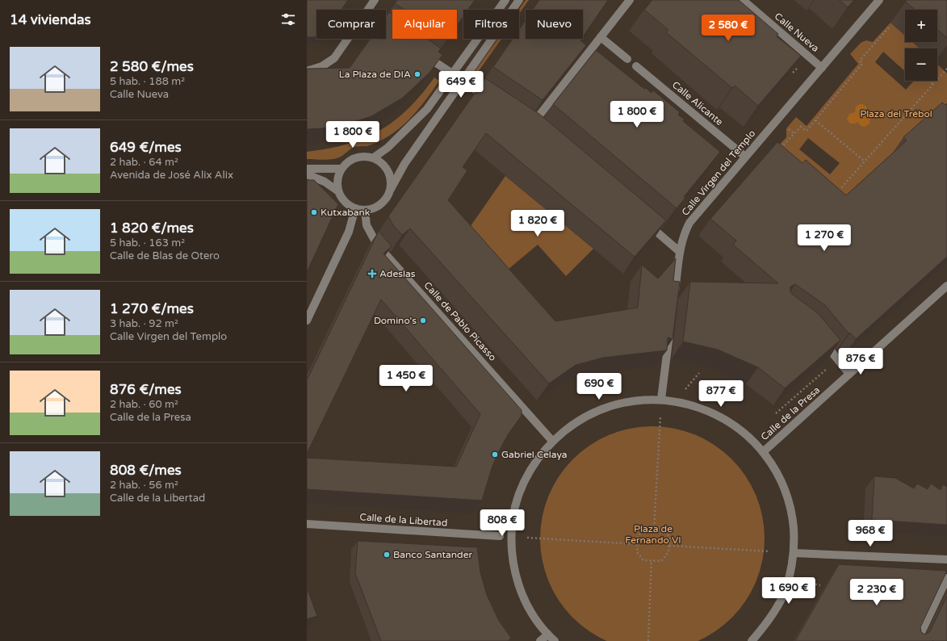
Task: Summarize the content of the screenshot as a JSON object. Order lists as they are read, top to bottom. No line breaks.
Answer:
{"streets":{"street":["Calle Nueva","Calle Alicante","Calle Virgen del Templo","Calle de Pablo Picasso","Calle de la Presa","Calle de la Libertad"]},"crossings":[["Calle Nueva","Calle Virgen del Templo"],["Calle Alicante","Calle Virgen del Templo"]],"parks":["Plaza del Trébol","Plaza de Fernando VI"],"places":{"other":["La Plaza de DIA","Kutxabank","Domino's","Gabriel Celaya","Banco Santander"],"health":["Adeslas"]},"page":{"heading":"14 viviendas","map_buttons":["+","−"],"chip":["Comprar","Alquilar","Filtros","Nuevo"],"price":["2 580 €","649 €","1 800 €","1 800 €","1 820 €","1 270 €","876 €","1 450 €","690 €","877 €","808 €","968 €","1 690 €","2 230 €"],"list":[{"name":"2 580 €/mes","note":"5 hab. · 188 m² · Calle Nueva"},{"name":"649 €/mes","note":"2 hab. · 64 m² · Avenida de José Alix Alix"},{"name":"1 820 €/mes","note":"5 hab. · 163 m² · Calle de Blas de Otero"},{"name":"1 270 €/mes","note":"3 hab. · 92 m² · Calle Virgen del Templo"},{"name":"876 €/mes","note":"2 hab. · 60 m² · Calle de la Presa"},{"name":"808 €/mes","note":"2 hab. · 56 m² · Calle de la Libertad"}]}}
